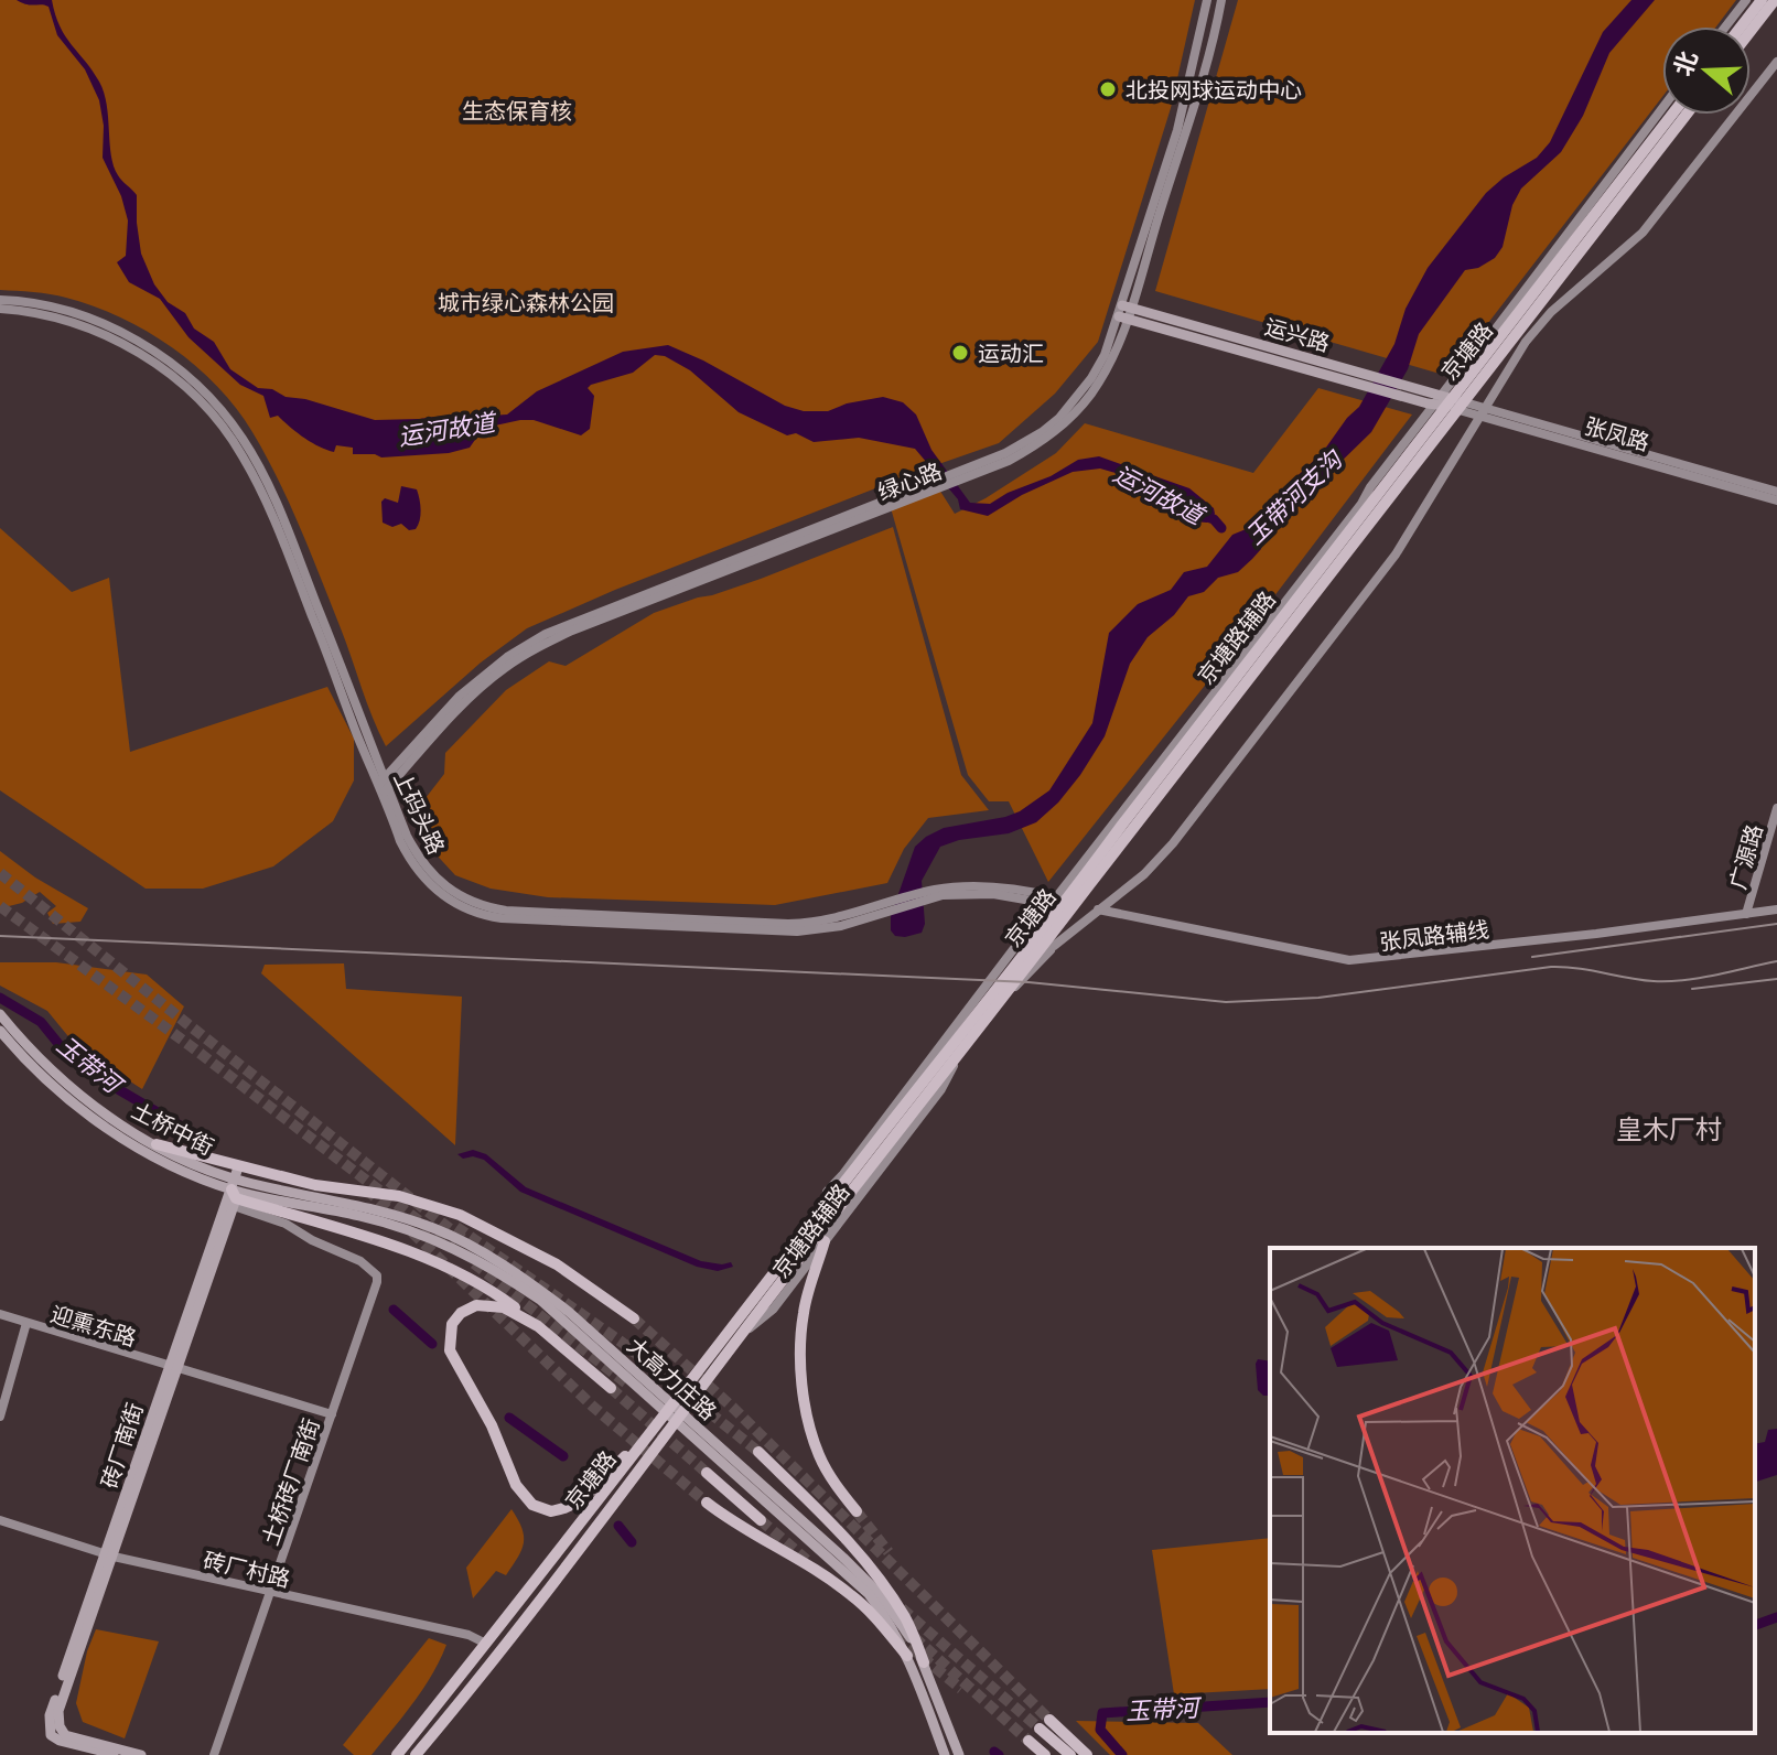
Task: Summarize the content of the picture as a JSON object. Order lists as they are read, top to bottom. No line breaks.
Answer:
{"streets":{"highway":["京塘路"],"main road":["运兴路","土桥中街","大高力庄路","砖厂南街"],"street":["张凤路","绿心路","京塘路辅路","上码头路","广源路","张凤路辅线","迎熏东路","土桥砖厂南街","砖厂村路"]},"crossings":[["运兴路","京塘路"],["运兴路","张凤路"],["运兴路","绿心路"],["运兴路","京塘路辅路"],["京塘路","张凤路"],["京塘路","京塘路辅路"],["京塘路","大高力庄路"],["京塘路","砖厂村路"],["张凤路","京塘路辅路"],["绿心路","上码头路"],["京塘路辅路","上码头路"],["广源路","张凤路辅线"],["土桥中街","大高力庄路"],["迎熏东路","砖厂南街"],["迎熏东路","土桥砖厂南街"],["大高力庄路","砖厂南街"],["大高力庄路","土桥砖厂南街"],["砖厂南街","土桥砖厂南街"],["砖厂南街","砖厂村路"],["土桥砖厂南街","砖厂村路"]],"districts":["皇木厂村"],"water":["运河故道","玉带河支沟","玉带河"],"parks":["生态保育核","城市绿心森林公园"],"places":["北投网球运动中心","运动汇"],"north":"left"}
